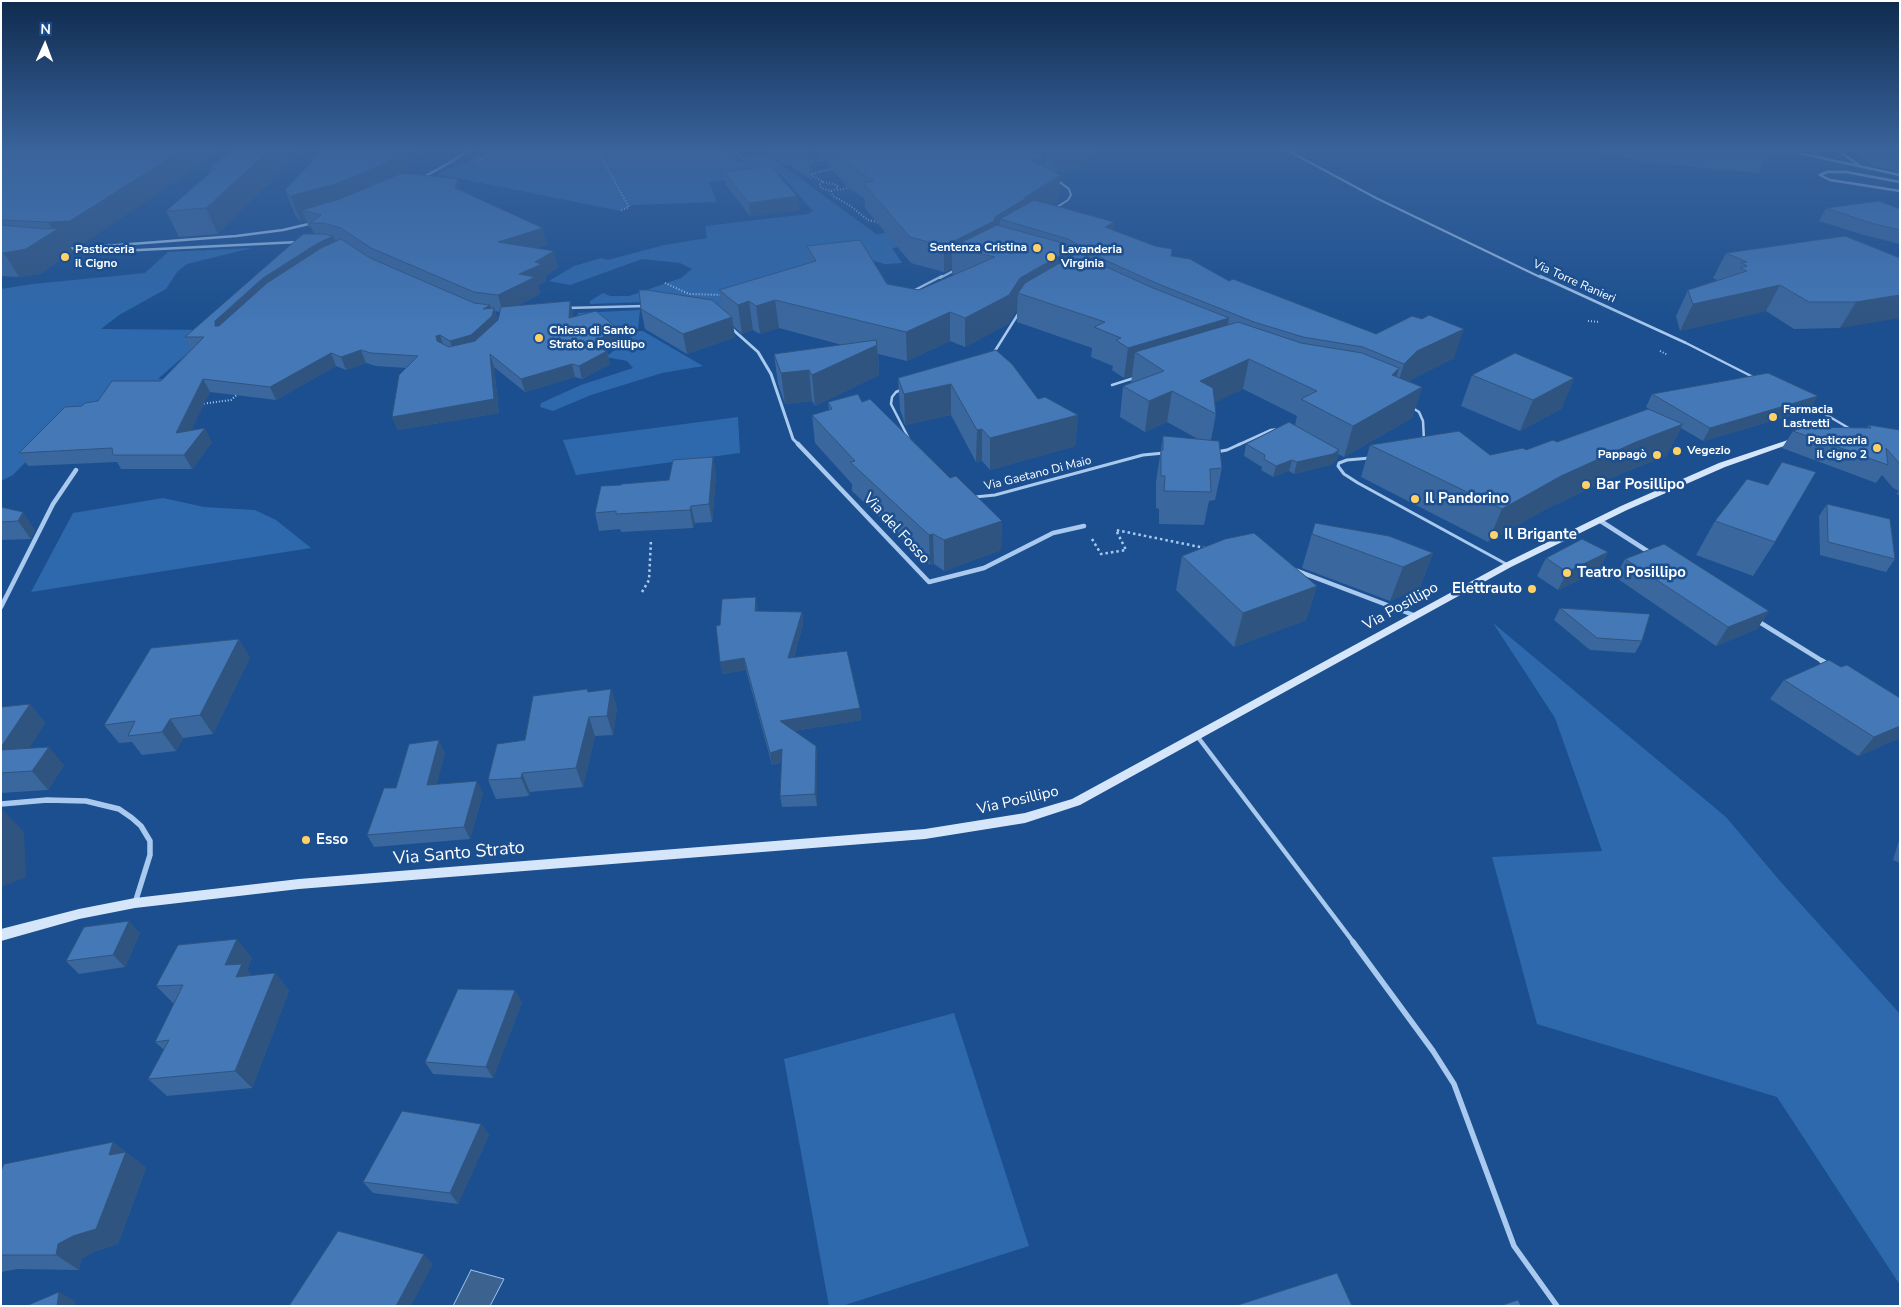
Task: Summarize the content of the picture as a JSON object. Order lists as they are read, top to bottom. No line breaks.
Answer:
{"streets":{"street":["Via del Fosso","Via Posillipo","Via Santo Strato"],"lane":["Via Torre Ranieri","Via Gaetano Di Maio"]},"crossings":[["Via Posillipo","Via Santo Strato"]],"places":["Sentenza Cristina","Pasticceria il Cigno","Lavanderia Virginia","Chiesa di Santo Strato a Posillipo","Farmacia Lastretti","Pasticceria il cigno 2","Vegezio","Pappagò","Bar Posillipo","Il Pandorino","Il Brigante","Teatro Posillipo","Elettrauto","Esso"],"north":"top"}
